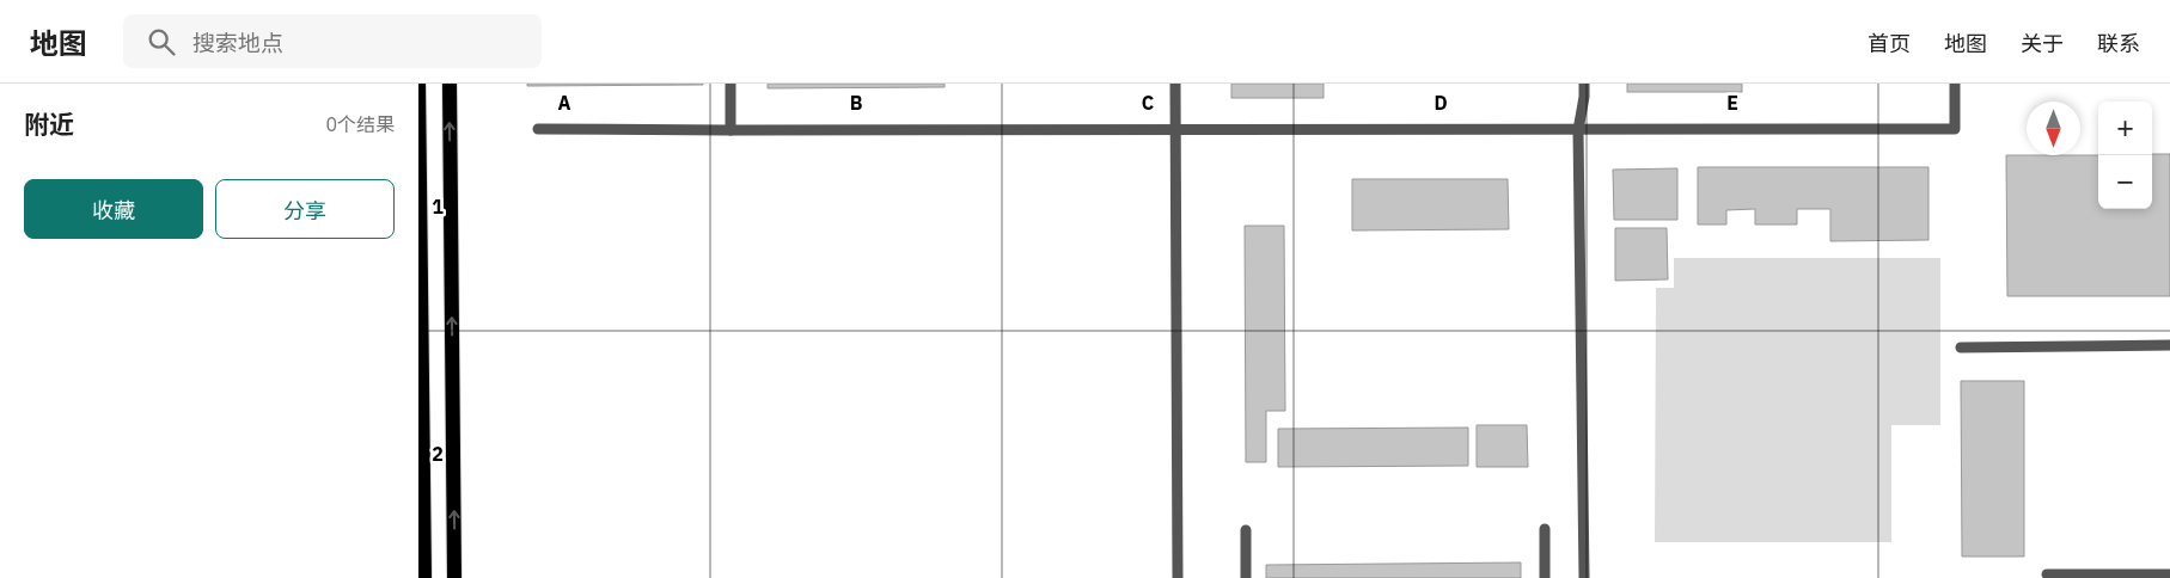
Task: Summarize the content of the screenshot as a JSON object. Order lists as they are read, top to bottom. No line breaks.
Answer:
{"north":"bottom","page":{"header":"地图","search":"搜索地点","nav":["首页","地图","关于","联系"],"heading":["附近","0个结果"],"map_buttons":["+","−"],"buttons":["收藏","分享"]},"grid":{"columns":["A","B","C","D","E"],"rows":["1","2"]}}
